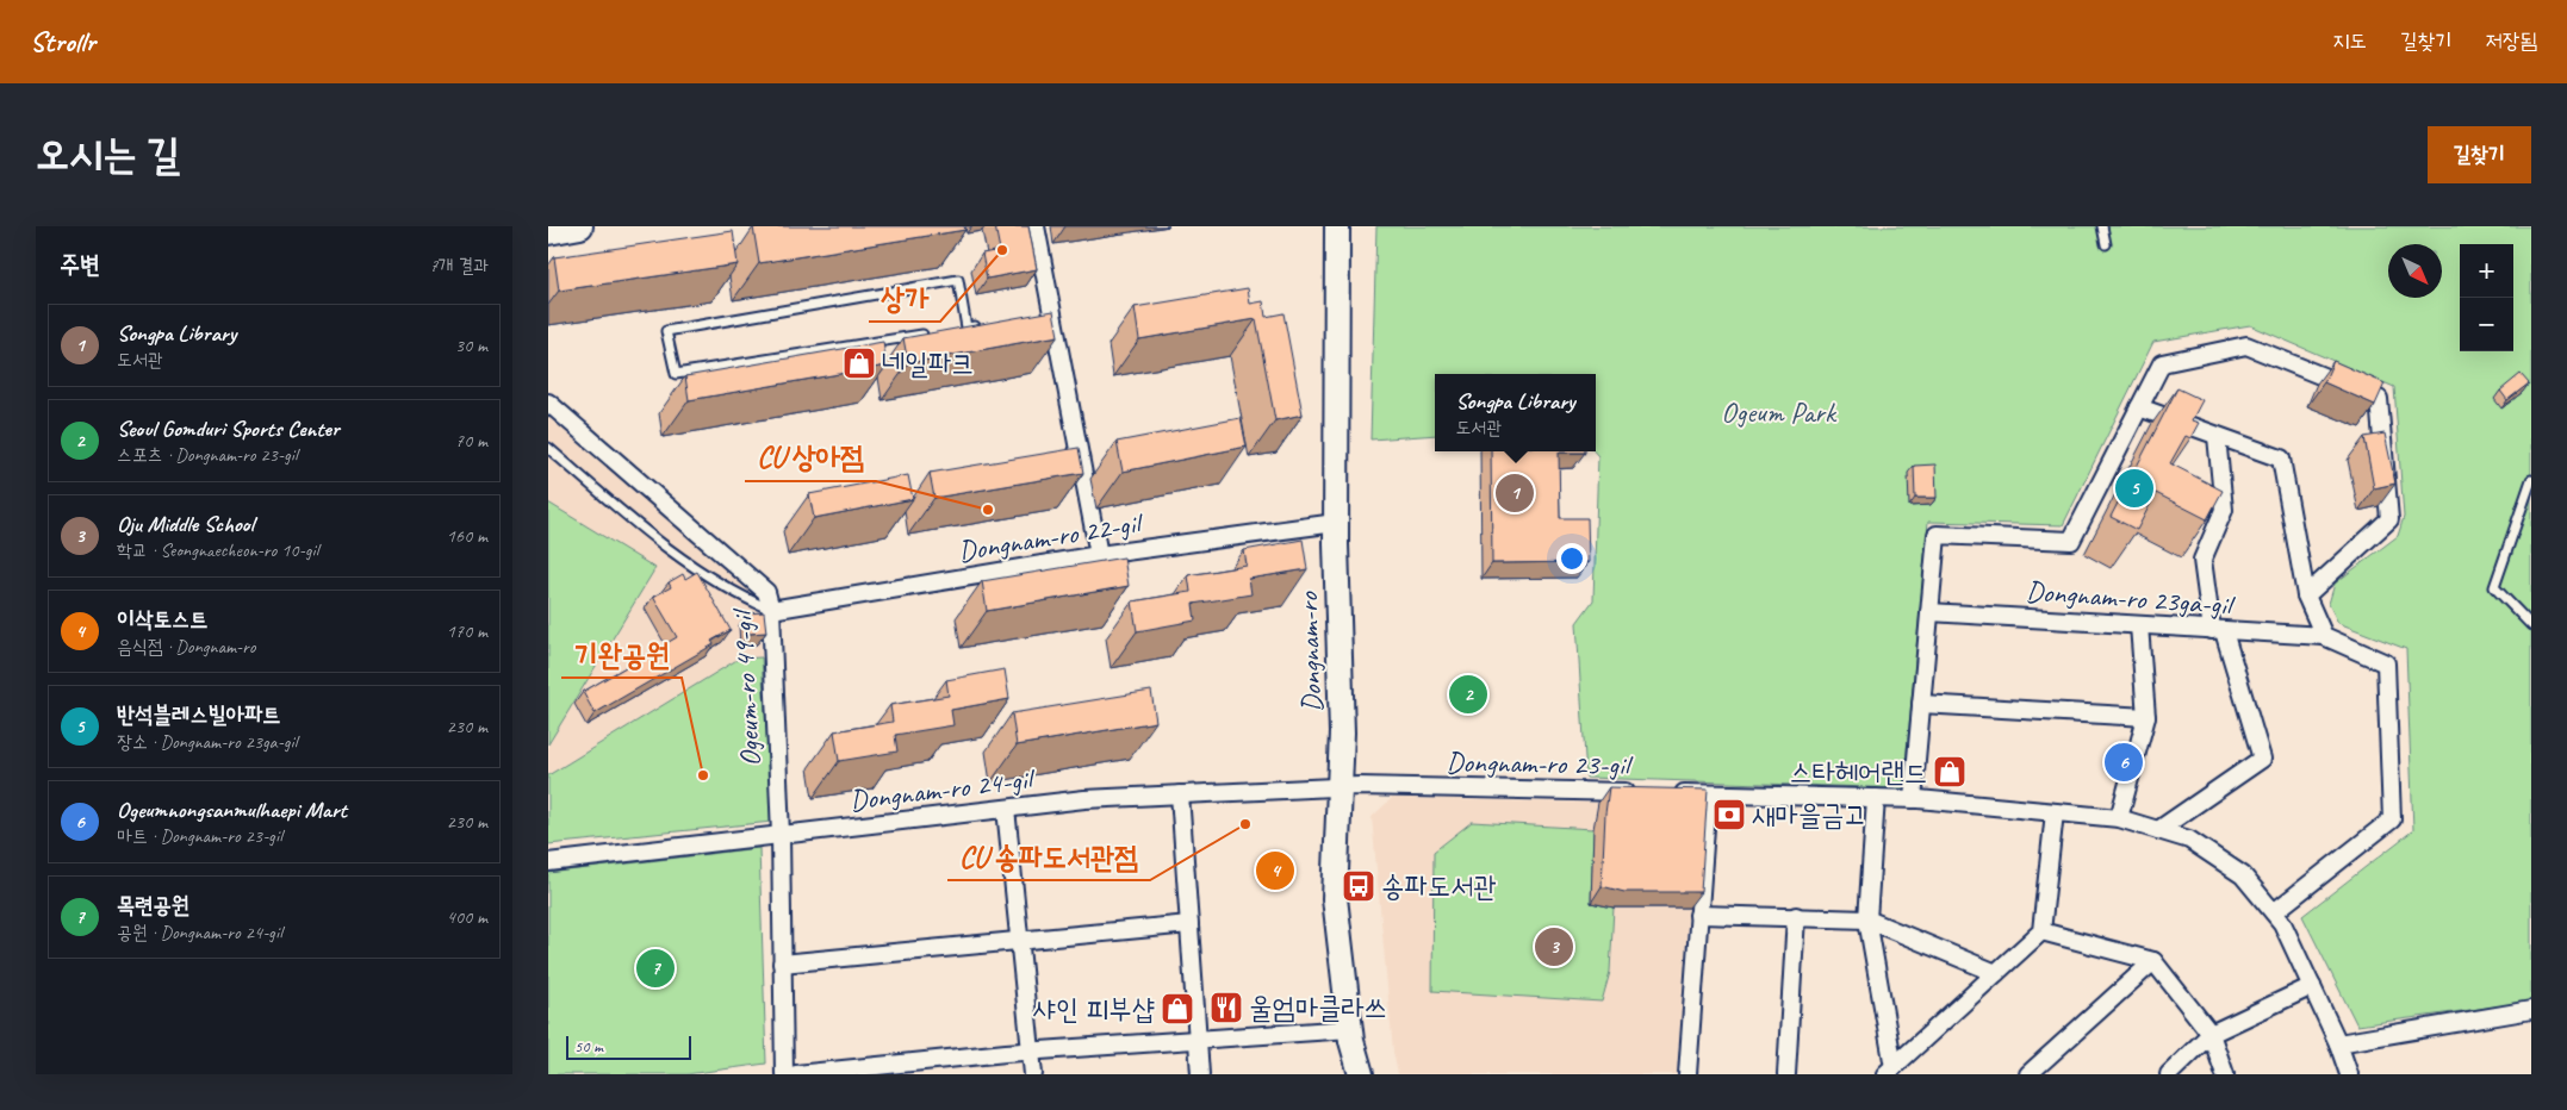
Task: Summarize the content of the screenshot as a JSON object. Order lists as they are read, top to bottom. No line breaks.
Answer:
{"streets":{"main road":["Dongnam-ro"],"street":["Dongnam-ro 22-gil","Dongnam-ro 23ga-gil","Ogeum-ro 49-gil","Dongnam-ro 23-gil","Dongnam-ro 24-gil"]},"crossings":[["Dongnam-ro 22-gil","Dongnam-ro"],["Dongnam-ro 22-gil","Ogeum-ro 49-gil"],["Dongnam-ro","Dongnam-ro 23-gil"],["Dongnam-ro","Dongnam-ro 24-gil"],["Ogeum-ro 49-gil","Dongnam-ro 24-gil"],["Dongnam-ro 23-gil","Dongnam-ro 24-gil"]],"parks":["Ogeum Park"],"places":{"other":["상가","CU 상아점","기완공원","CU 송파도서관점"],"shop":["네일파크","스타헤어랜드","샤인 피부샵"],"bank":["새마을금고"],"bus stop":["송파도서관"],"restaurant":["울엄마클라쓰"]},"scale_bar":"50 m","north":"bottom right","page":{"header":"Strollr","nav":["지도","길찾기","저장됨"],"buttons":"길찾기","title":"오시는 길","heading":["주변","7개 결과"],"map_buttons":["+","−"],"list":[{"mark":"1","name":"Songpa Library","note":"도서관","value":"30 m"},{"mark":"2","name":"Seoul Gomduri Sports Center","note":"스포츠 · Dongnam-ro 23-gil","value":"70 m"},{"mark":"3","name":"Oju Middle School","note":"학교 · Seongnaecheon-ro 10-gil","value":"160 m"},{"mark":"4","name":"이삭토스트","note":"음식점 · Dongnam-ro","value":"170 m"},{"mark":"5","name":"반석블레스빌아파트","note":"장소 · Dongnam-ro 23ga-gil","value":"230 m"},{"mark":"6","name":"Ogeumnongsanmulhaepi Mart","note":"마트 · Dongnam-ro 23-gil","value":"230 m"},{"mark":"7","name":"목련공원","note":"공원 · Dongnam-ro 24-gil","value":"400 m"}],"popup":["Songpa Library","도서관"],"pins":["5","1","2","6","4","3","7"],"scale":"50 m"}}
